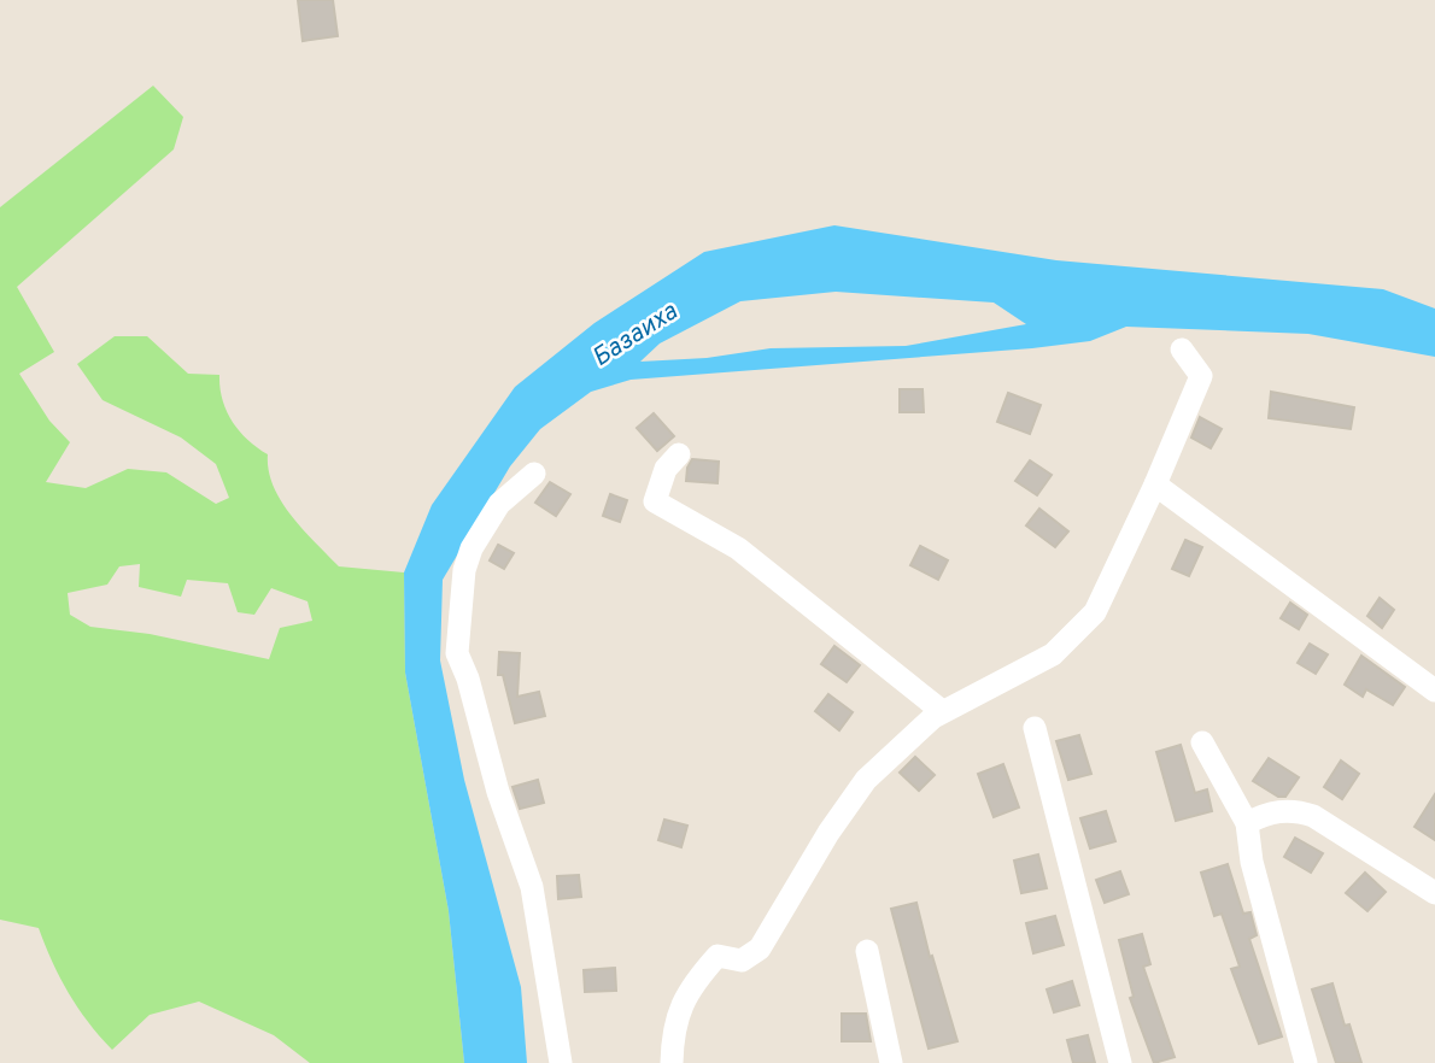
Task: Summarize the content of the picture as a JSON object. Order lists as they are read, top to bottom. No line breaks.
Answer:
{"water":["Базаиха"]}
